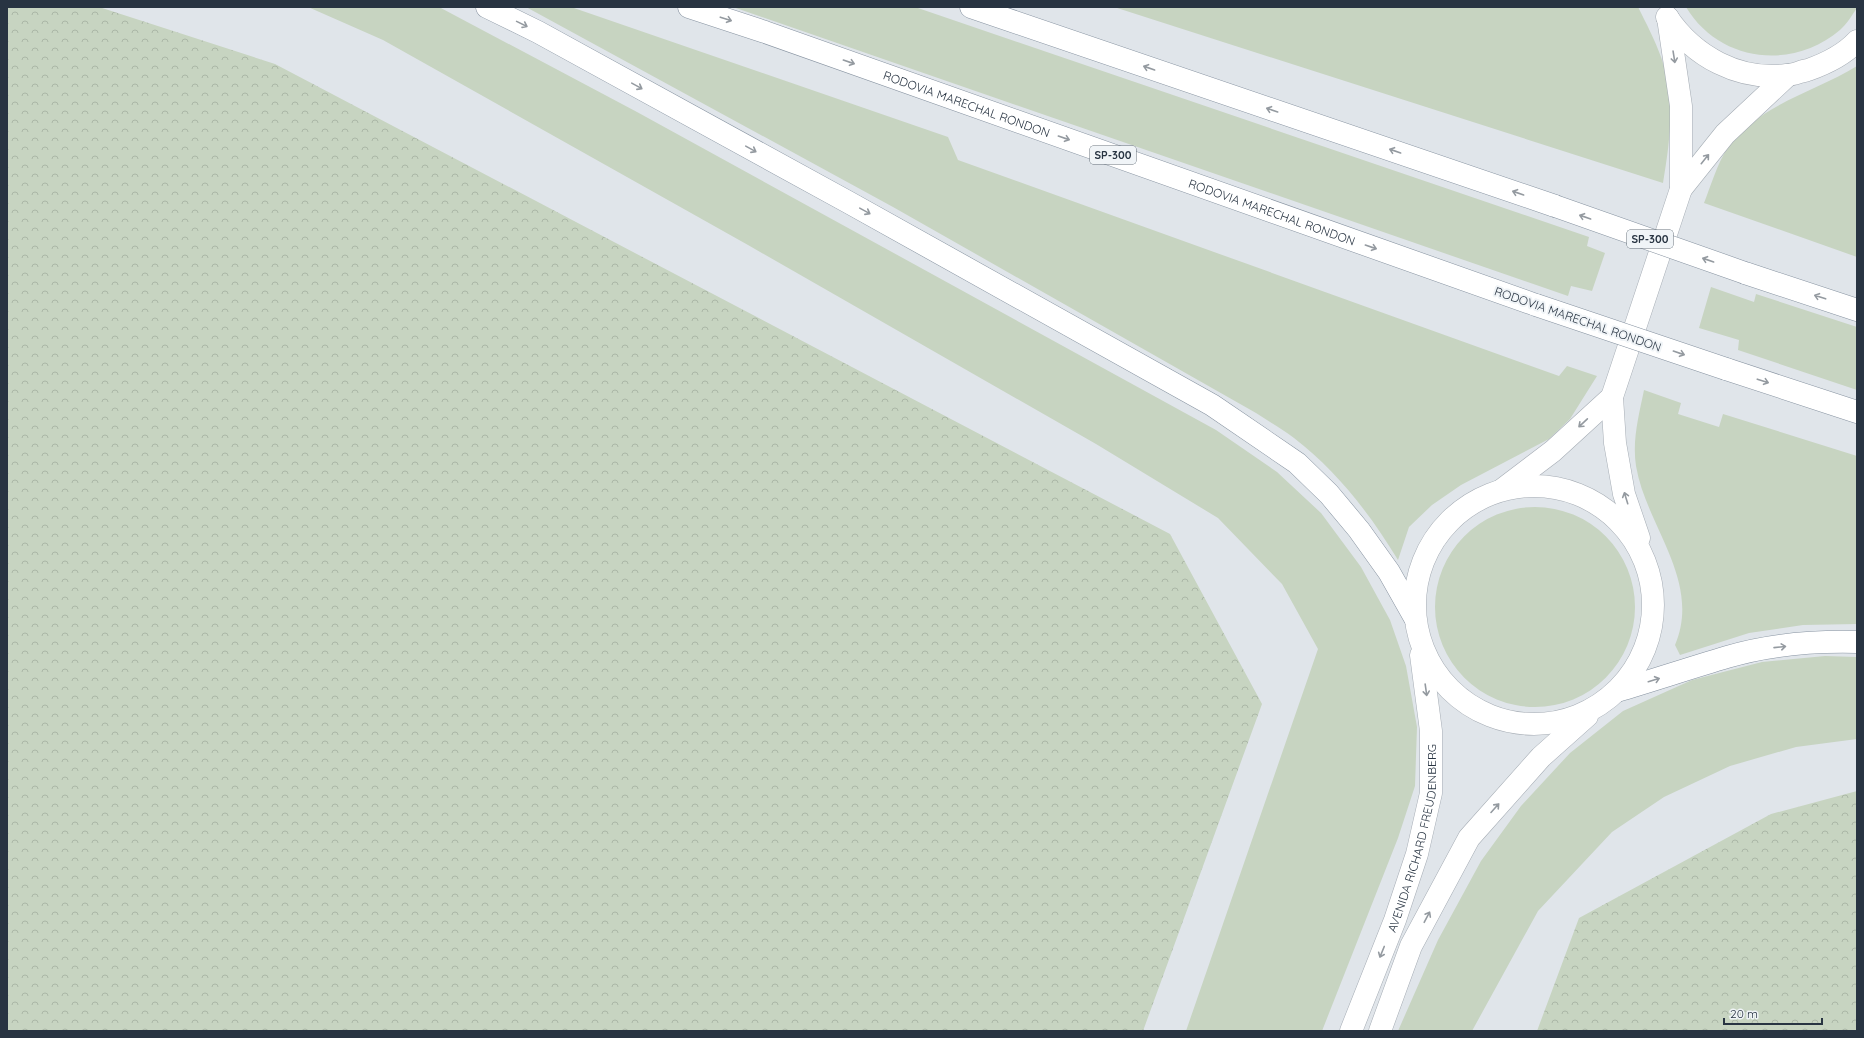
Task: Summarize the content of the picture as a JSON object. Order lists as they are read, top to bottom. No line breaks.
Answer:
{"streets":{"main road":["RODOVIA MARECHAL RONDON","SP-300","AVENIDA RICHARD FREUDENBERG"]},"one_way":["AVENIDA RICHARD FREUDENBERG"],"scale_bar":"20 m"}
